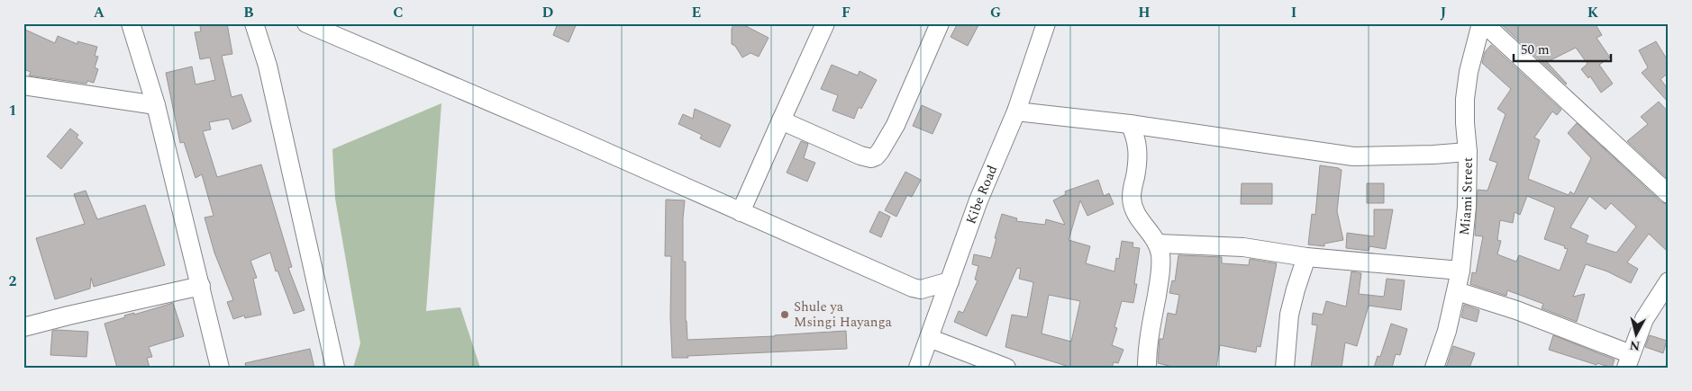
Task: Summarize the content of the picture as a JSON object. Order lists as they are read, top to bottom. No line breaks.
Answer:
{"streets":{"street":["Kibe Road","Miami Street"]},"places":["Shule ya Msingi Hayanga"],"scale_bar":"50 m","north":"bottom","grid":{"columns":["A","B","C","D","E","F","G","H","I","J","K"],"rows":["1","2"]}}
